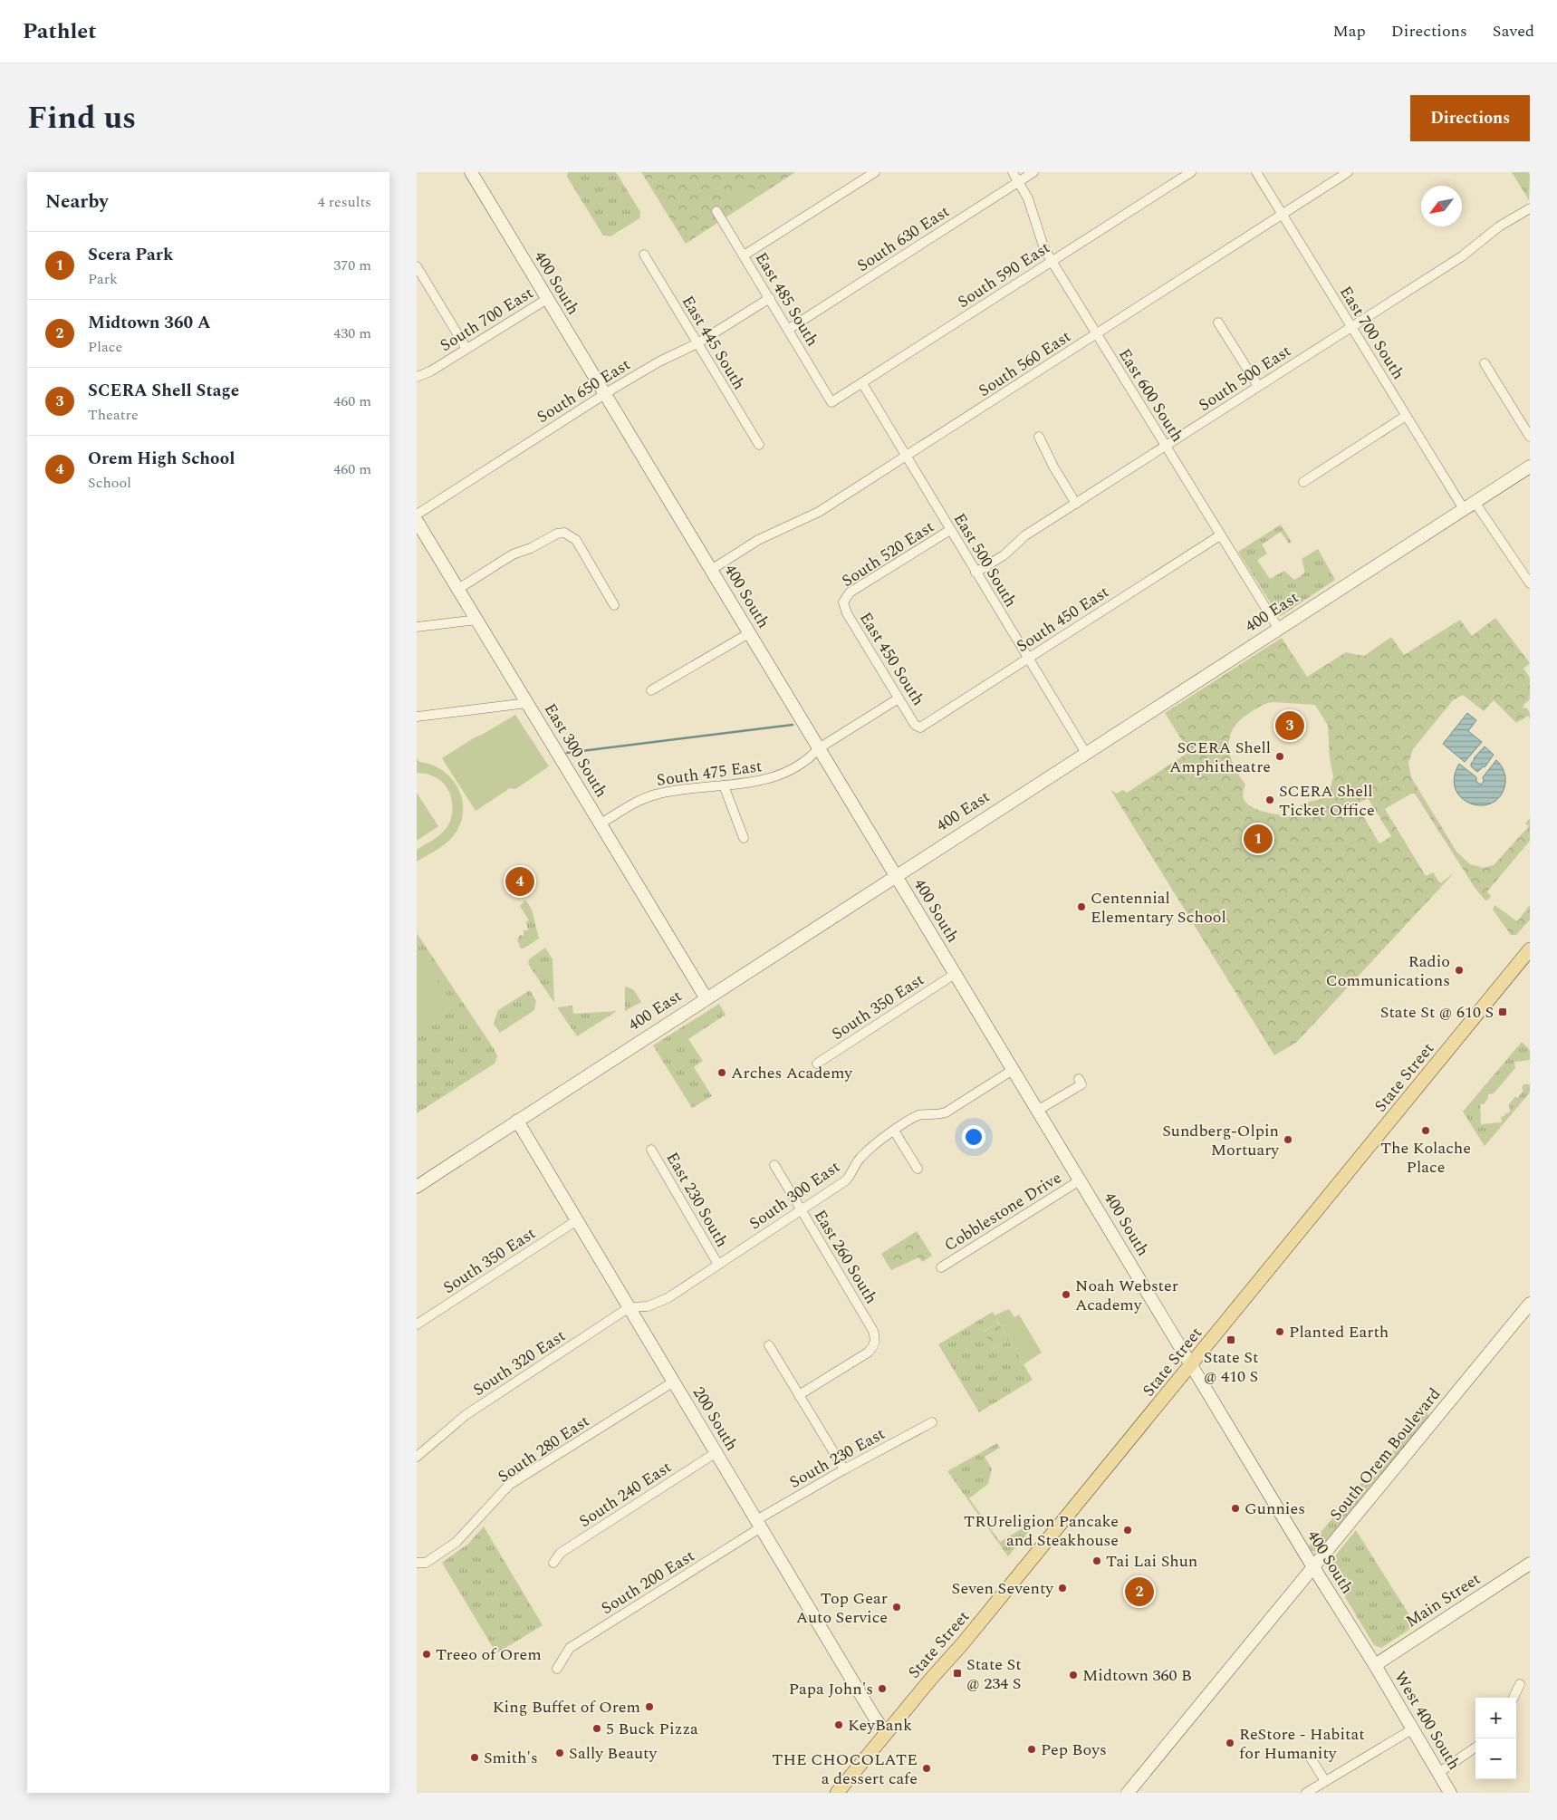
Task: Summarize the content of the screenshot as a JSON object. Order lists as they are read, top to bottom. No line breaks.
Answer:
{"streets":{"main road":["State Street"],"street":["South 630 East","South 590 East","400 South","East 485 South","South 700 East","East 700 South","East 445 South","South 560 East","South 500 East","South 650 East","East 600 South","South 520 East","East 500 South","400 East","South 450 East","East 450 South","East 300 South","South 475 East","South 350 East","South 300 East","East 230 South","Cobblestone Drive","East 260 South","South 320 East","200 South","South 280 East","South Orem Boulevard","South 230 East","South 240 East","South 200 East","Main Street","West 400 South"]},"crossings":[["South 630 East","East 485 South"],["South 630 East","East 600 South"],["South 590 East","East 485 South"],["South 590 East","East 600 South"],["South 590 East","East 500 South"],["400 South","South 700 East"],["400 South","South 560 East"],["400 South","South 650 East"],["400 South","400 East"],["400 South","South 475 East"],["400 South","South 350 East"],["400 South","State Street"],["400 South","South 300 East"],["400 South","Cobblestone Drive"],["400 South","South Orem Boulevard"],["400 South","Main Street"],["400 South","West 400 South"],["East 485 South","South 650 East"],["East 700 South","South 560 East"],["East 700 South","South 500 East"],["East 700 South","400 East"],["East 445 South","South 650 East"],["South 560 East","East 600 South"],["South 560 East","East 500 South"],["South 500 East","East 600 South"],["South 500 East","East 500 South"],["East 600 South","400 East"],["East 600 South","South 450 East"],["South 520 East","East 500 South"],["South 520 East","East 450 South"],["East 500 South","400 East"],["East 500 South","South 450 East"],["400 East","East 300 South"],["400 East","200 South"],["South 450 East","East 450 South"],["East 450 South","South 475 East"],["East 300 South","South 475 East"],["South 350 East","200 South"],["State Street","200 South"],["South 300 East","East 230 South"],["South 300 East","East 260 South"],["South 300 East","South 320 East"],["South 300 East","200 South"],["South 320 East","200 South"],["200 South","South 280 East"],["200 South","South 230 East"],["200 South","South 240 East"],["200 South","South 200 East"],["South 230 East","South 200 East"],["Main Street","West 400 South"]],"places":{"other":["SCERA Shell Amphitheatre","SCERA Shell Ticket Office","Centennial Elementary School","Radio Communications","Arches Academy","The Kolache Place","Sundberg-Olpin Mortuary","Noah Webster Academy","Planted Earth","Gunnies","TRUreligion Pancake and Steakhouse","Tai Lai Shun","Seven Seventy","Top Gear Auto Service","Treeo of Orem","Midtown 360 B","Papa John's","King Buffet of Orem","KeyBank","5 Buck Pizza","ReStore - Habitat for Humanity","Pep Boys","Sally Beauty","Smith's","THE CHOCOLATE a dessert cafe"],"transit":["State St @ 610 S","State St @ 410 S","State St @ 234 S"]},"north":"bottom left","page":{"header":"Pathlet","nav":["Map","Directions","Saved"],"title":"Find us","buttons":"Directions","heading":["Nearby","4 results"],"list":[{"mark":"1","name":"Scera Park","note":"Park","value":"370 m"},{"mark":"2","name":"Midtown 360 A","note":"Place","value":"430 m"},{"mark":"3","name":"SCERA Shell Stage","note":"Theatre","value":"460 m"},{"mark":"4","name":"Orem High School","note":"School","value":"460 m"}],"pins":["3","1","4","2"],"map_buttons":["+","−"]}}
